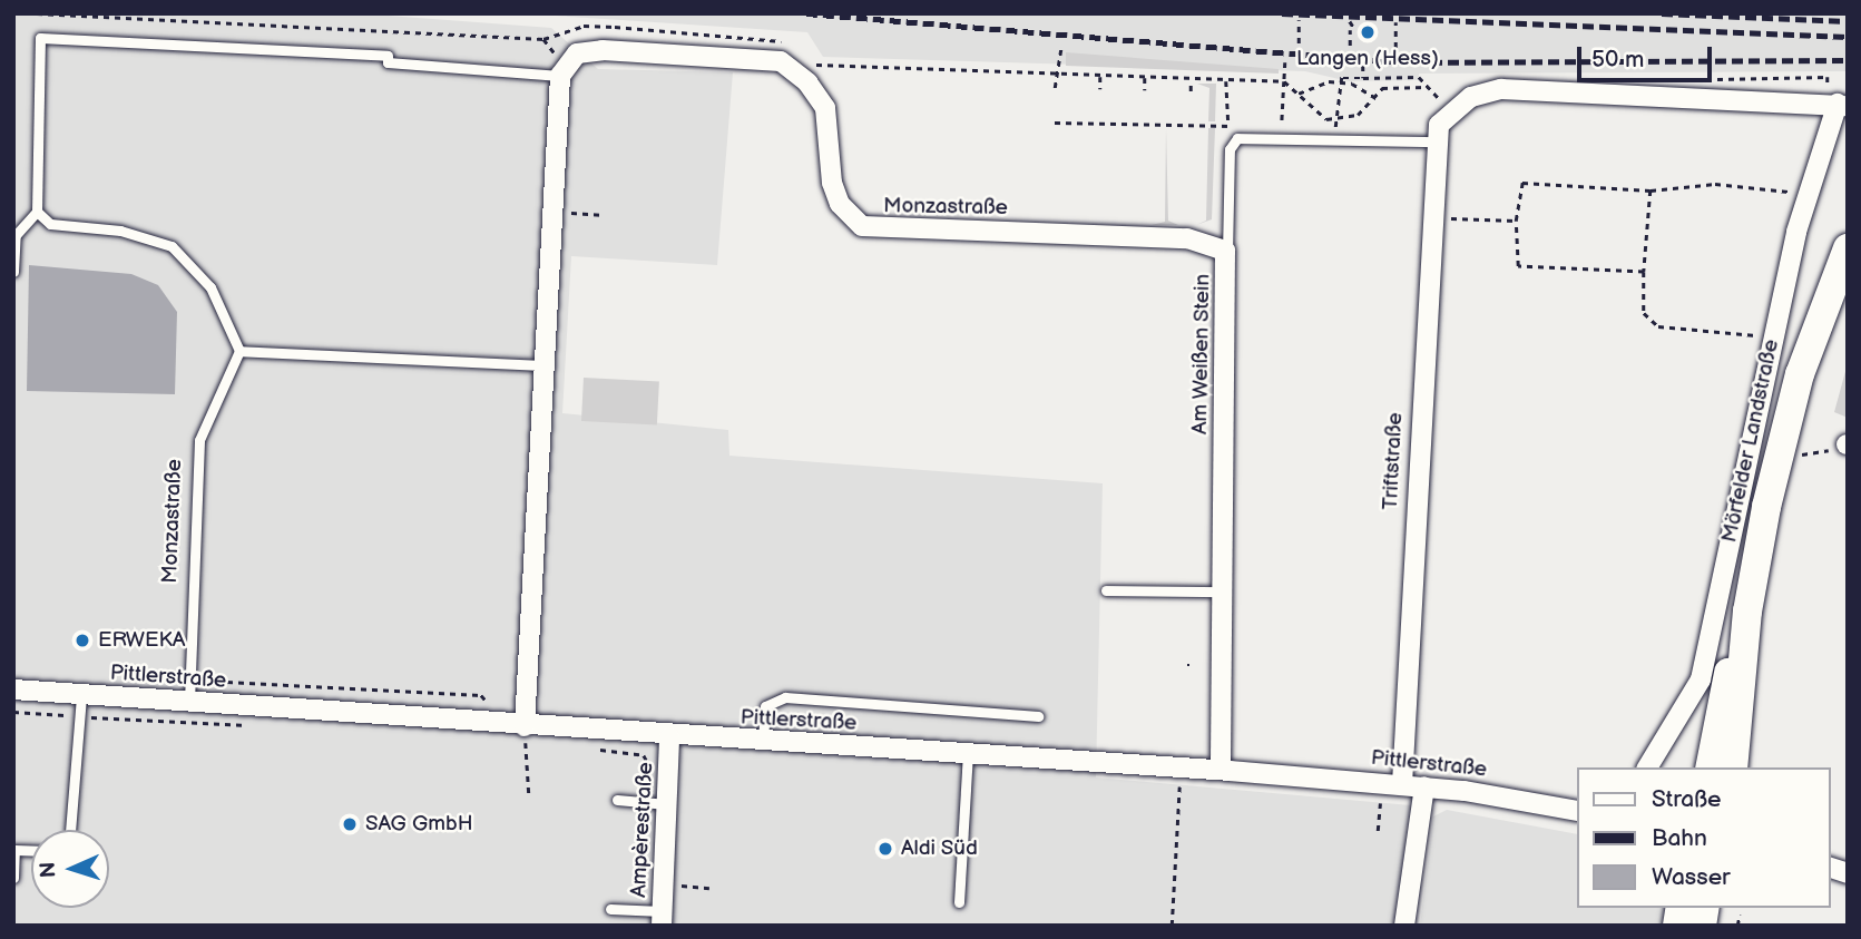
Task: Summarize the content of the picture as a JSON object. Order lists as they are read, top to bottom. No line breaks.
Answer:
{"streets":{"main road":["Mörfelder Landstraße"],"street":["Monzastraße","Am Weißen Stein","Triftstraße","Pittlerstraße","Ampèrestraße"]},"crossings":[["Monzastraße","Am Weißen Stein"],["Monzastraße","Pittlerstraße"],["Am Weißen Stein","Triftstraße"],["Am Weißen Stein","Pittlerstraße"],["Triftstraße","Pittlerstraße"],["Pittlerstraße","Ampèrestraße"]],"places":["Langen (Hess)","ERWEKA","SAG GmbH","Aldi Süd"],"legend":["Straße","Bahn","Wasser"],"scale_bar":"50 m","north":"left"}
